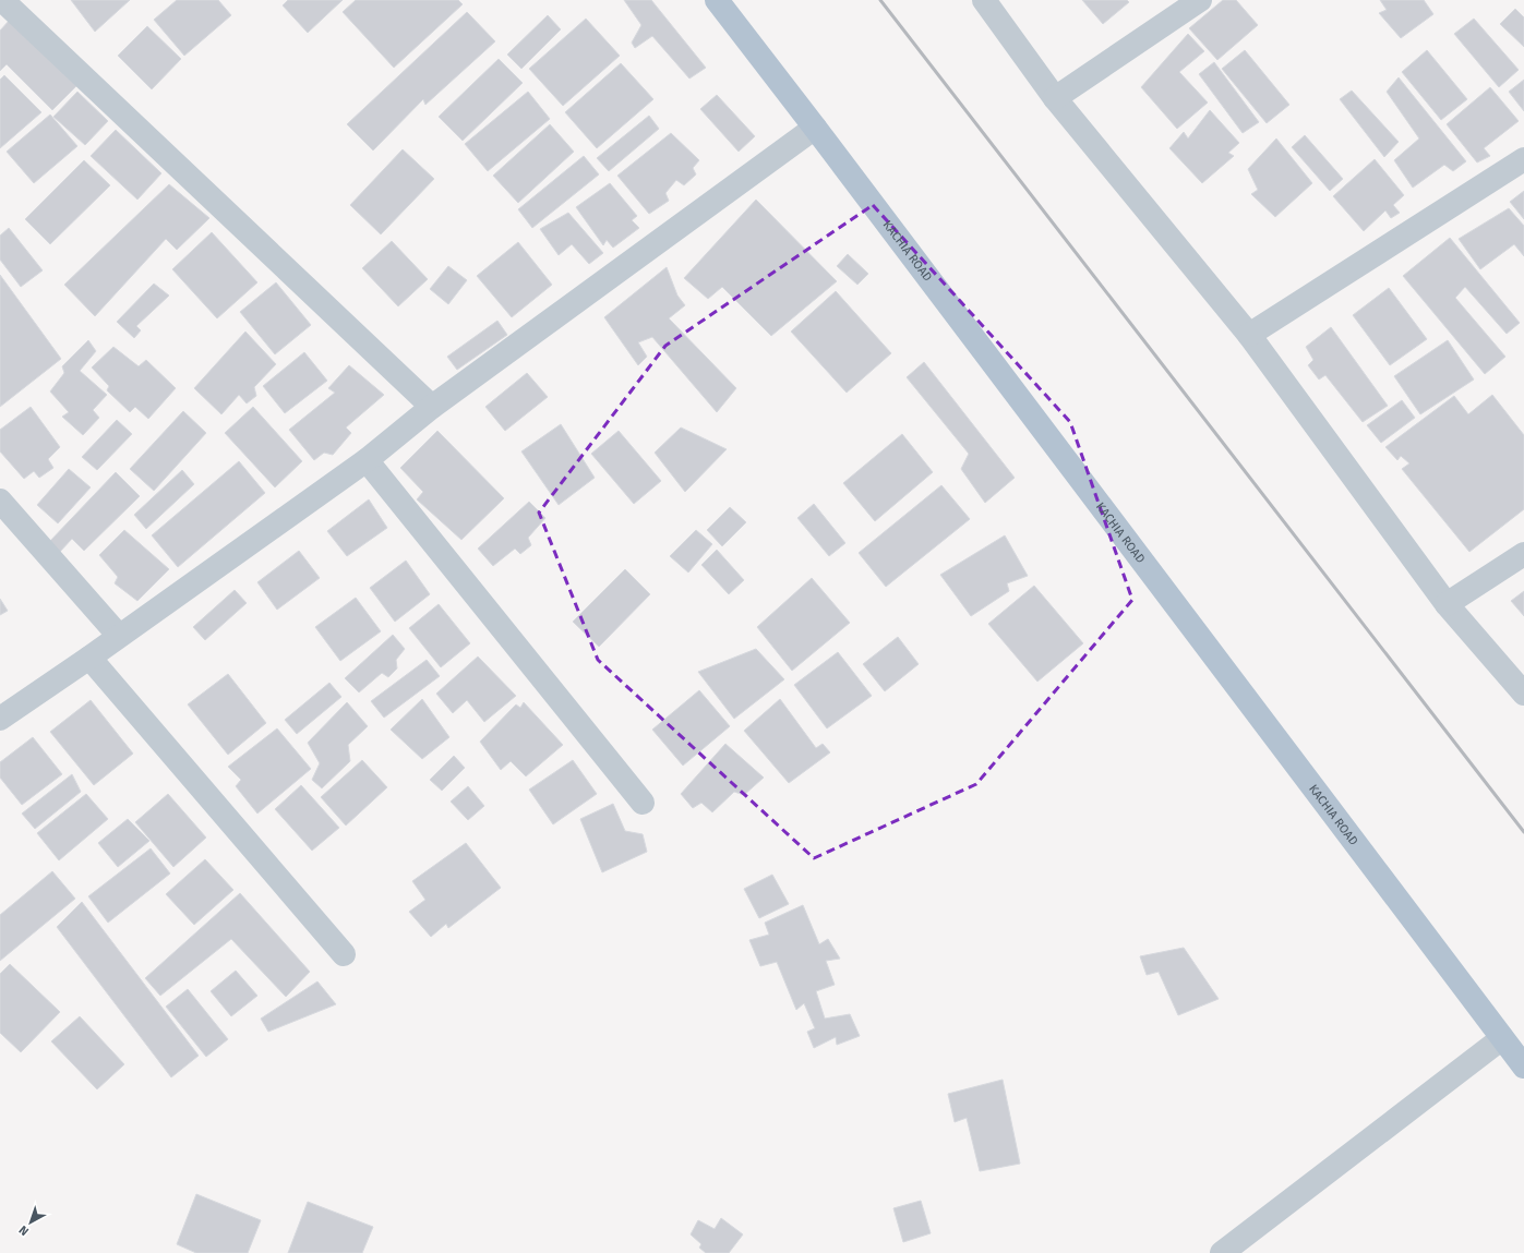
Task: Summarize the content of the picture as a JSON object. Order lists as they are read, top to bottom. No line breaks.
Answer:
{"streets":{"main road":["KACHIA ROAD"]},"north":"bottom left"}
